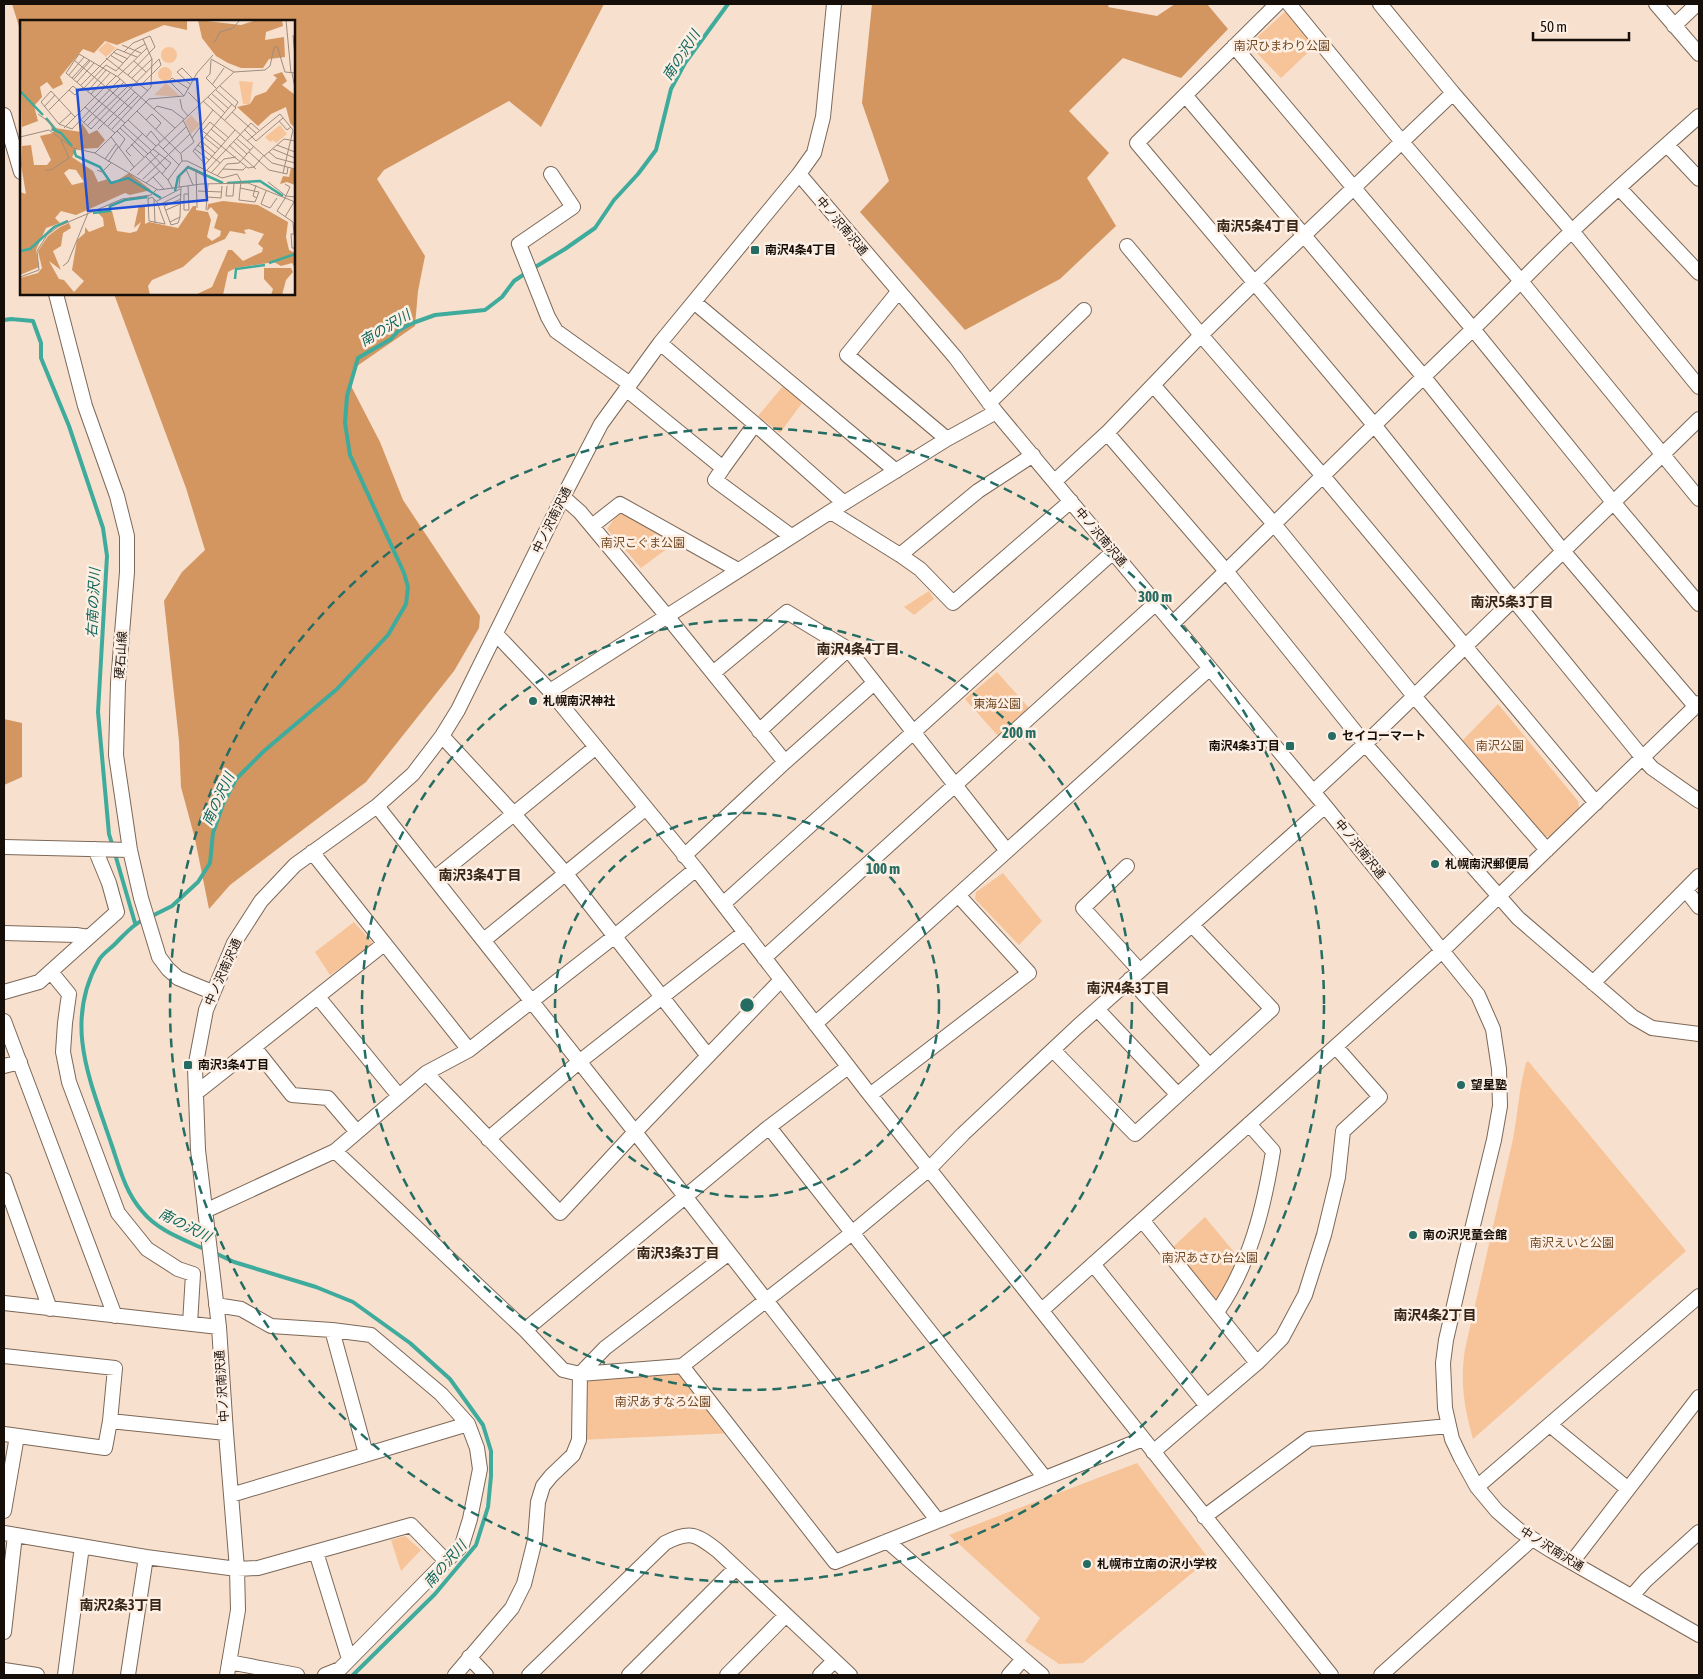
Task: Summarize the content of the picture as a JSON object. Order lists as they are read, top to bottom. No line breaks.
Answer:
{"streets":{"street":["中ノ沢南沢通","硬石山線"]},"crossings":[["中ノ沢南沢通","硬石山線"]],"districts":["南沢5条4丁目","南沢5条3丁目","南沢4条4丁目","南沢3条4丁目","南沢4条3丁目","南沢3条3丁目","南沢4条2丁目","南沢2条3丁目"],"water":["南の沢川","右南の沢川"],"parks":["南沢ひまわり公園","南沢こぐま公園","東海公園","南沢公園","南沢えいと公園","南沢あさひ台公園","南沢あすなろ公園"],"places":{"transit":["南沢4条4丁目","南沢4条3丁目","南沢3条4丁目"],"other":["札幌南沢神社","セイコーマート","札幌南沢郵便局","望星塾","南の沢児童会館","札幌市立南の沢小学校"]},"scale_bar":"50 m","rings":["300 m","200 m","100 m"]}
